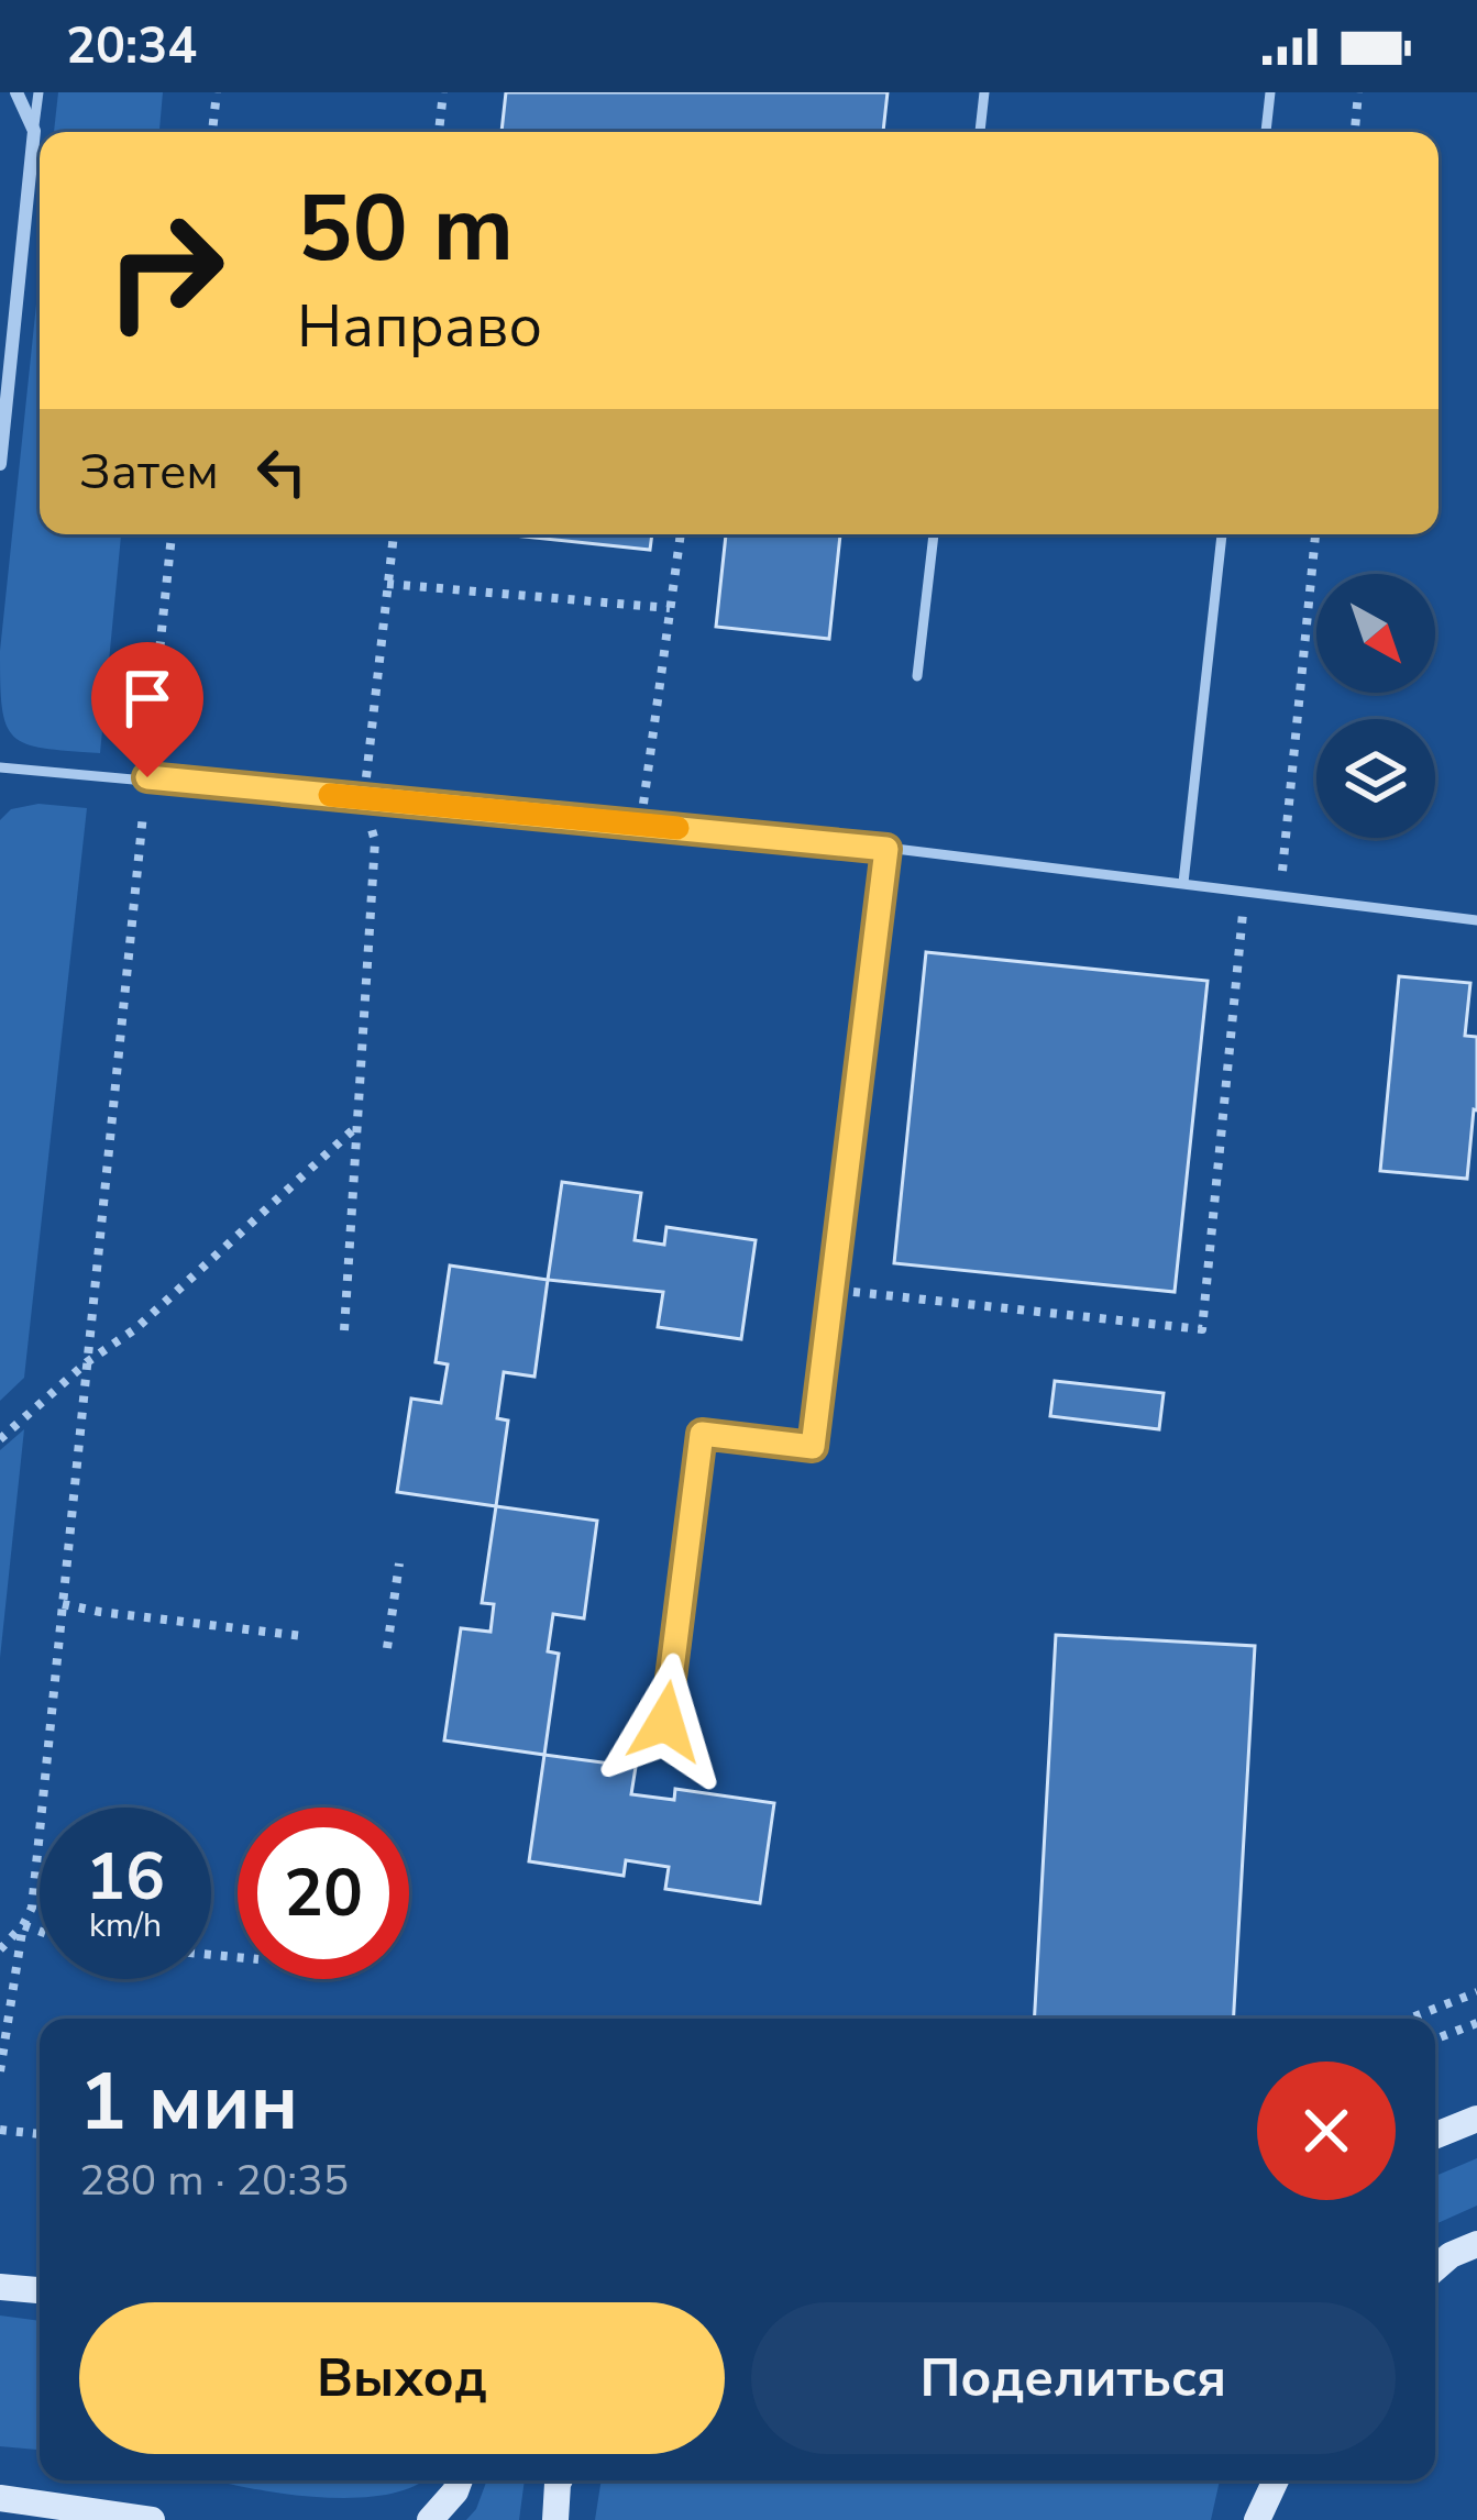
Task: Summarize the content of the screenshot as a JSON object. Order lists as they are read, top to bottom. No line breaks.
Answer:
{"north":"bottom right","page":{"status":"20:34","turn":["50 m","Направо"],"then":"Затем","speed":"16 km/h","limit":"20","heading":["1 мин","280 m · 20:35"],"buttons":["Выход","Поделиться"]}}
